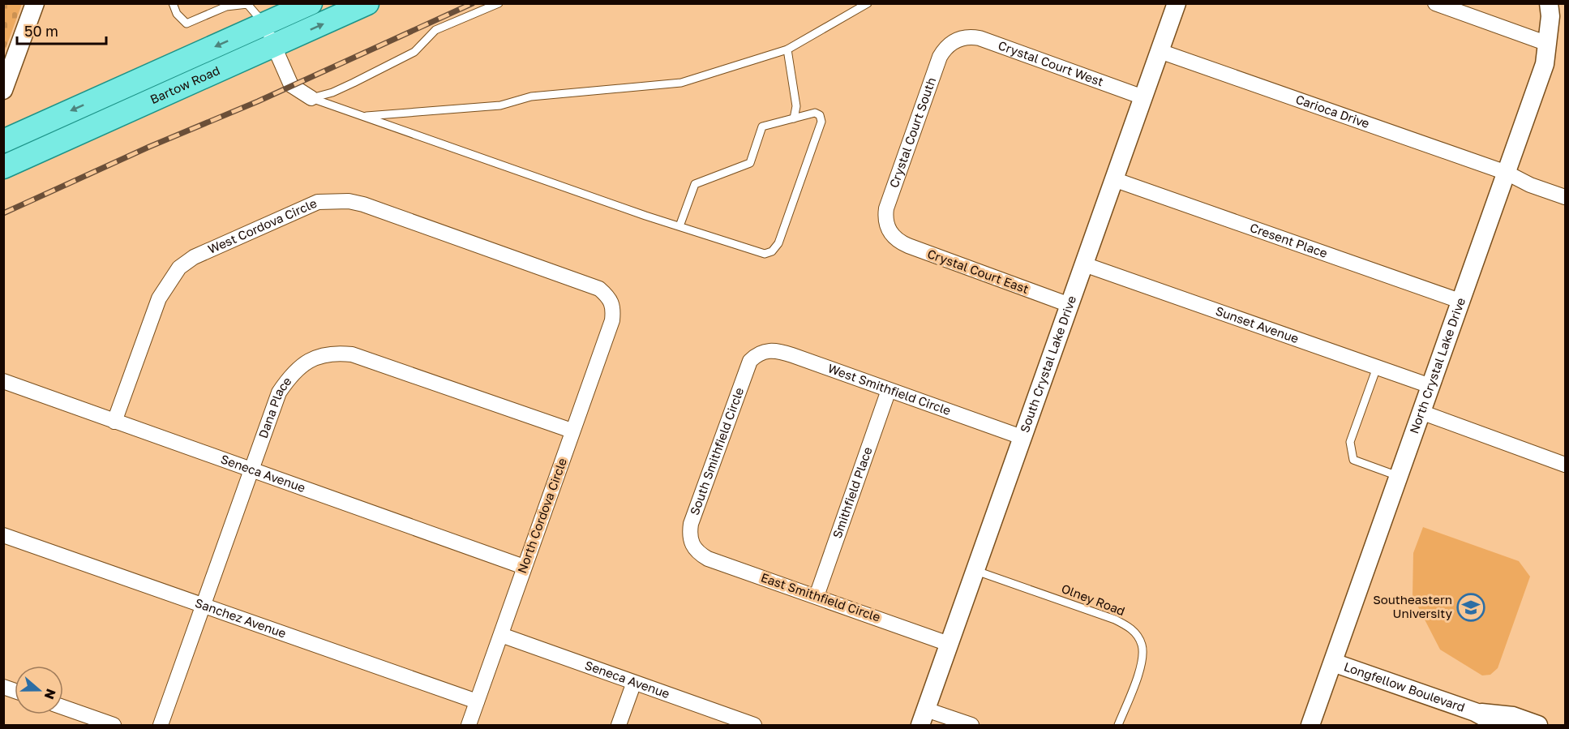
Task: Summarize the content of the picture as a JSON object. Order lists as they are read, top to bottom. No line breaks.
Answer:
{"streets":{"main road":["Bartow Road"],"street":["Crystal Court West","Carioca Drive","Crystal Court South","West Cordova Circle","Cresent Place","Crystal Court East","Sunset Avenue","South Crystal Lake Drive","North Crystal Lake Drive","West Smithfield Circle","Dana Place","South Smithfield Circle","Seneca Avenue","Smithfield Place","North Cordova Circle","East Smithfield Circle","Sanchez Avenue","Longfellow Boulevard"],"lane":["Olney Road"]},"crossings":[["Crystal Court West","Crystal Court South"],["Crystal Court West","South Crystal Lake Drive"],["Carioca Drive","South Crystal Lake Drive"],["Carioca Drive","North Crystal Lake Drive"],["Crystal Court South","Crystal Court East"],["West Cordova Circle","Seneca Avenue"],["West Cordova Circle","North Cordova Circle"],["Cresent Place","South Crystal Lake Drive"],["Cresent Place","North Crystal Lake Drive"],["Crystal Court East","South Crystal Lake Drive"],["Sunset Avenue","South Crystal Lake Drive"],["Sunset Avenue","North Crystal Lake Drive"],["South Crystal Lake Drive","West Smithfield Circle"],["South Crystal Lake Drive","East Smithfield Circle"],["South Crystal Lake Drive","Olney Road"],["North Crystal Lake Drive","Longfellow Boulevard"],["West Smithfield Circle","South Smithfield Circle"],["West Smithfield Circle","Smithfield Place"],["Dana Place","Seneca Avenue"],["Dana Place","North Cordova Circle"],["Dana Place","Sanchez Avenue"],["South Smithfield Circle","East Smithfield Circle"],["Seneca Avenue","North Cordova Circle"],["Smithfield Place","East Smithfield Circle"],["North Cordova Circle","Sanchez Avenue"]],"places":{"school or university":["Southeastern University"]},"scale_bar":"50 m","north":"right"}
